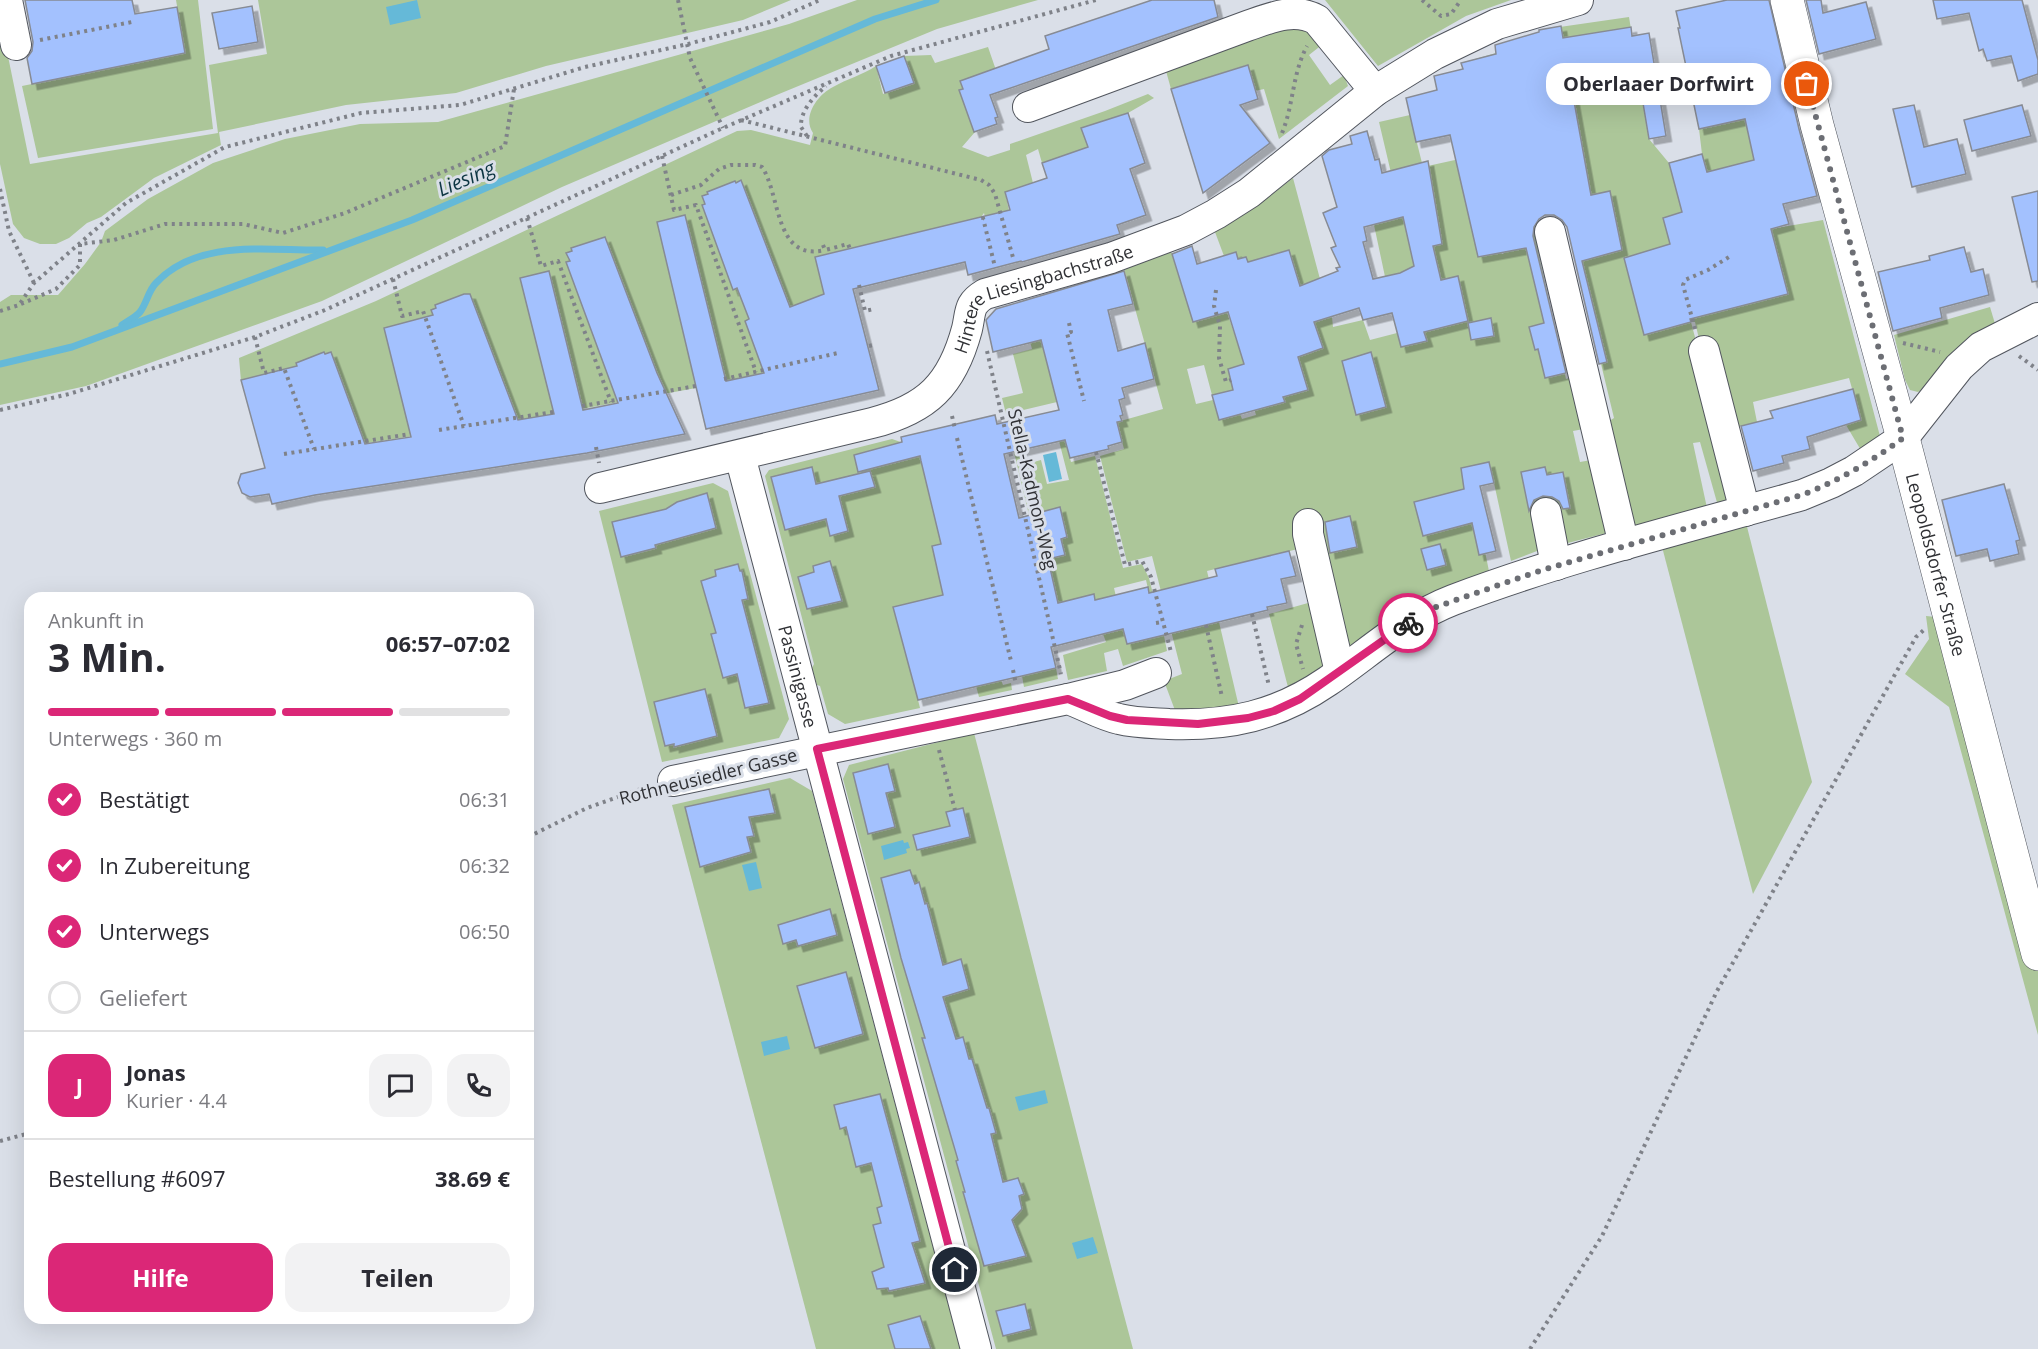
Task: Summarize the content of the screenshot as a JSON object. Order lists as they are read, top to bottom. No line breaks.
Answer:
{"streets":{"main road":["Leopoldsdorfer Straße"],"street":["Hintere Liesingbachstraße","Passinigasse","Rothneusiedler Gasse"],"path":["Stella-Kadmon-Weg"]},"crossings":[["Hintere Liesingbachstraße","Passinigasse"],["Stella-Kadmon-Weg","Rothneusiedler Gasse"],["Passinigasse","Rothneusiedler Gasse"]],"water":["Liesing"],"places":["Oberlaaer Dorfwirt"],"page":{"bubble":"Oberlaaer Dorfwirt","heading":["3 Min.","Ankunft in","06:57–07:02"],"panel":["Jonas","Kurier · 4.4","Bestellung #6097","38.69 €"],"bar":"Unterwegs · 360 m","list":[["Bestätigt","06:31"],["In Zubereitung","06:32"],["Unterwegs","06:50"],"Geliefert"],"round":"J","buttons":["Hilfe","Teilen"]}}
